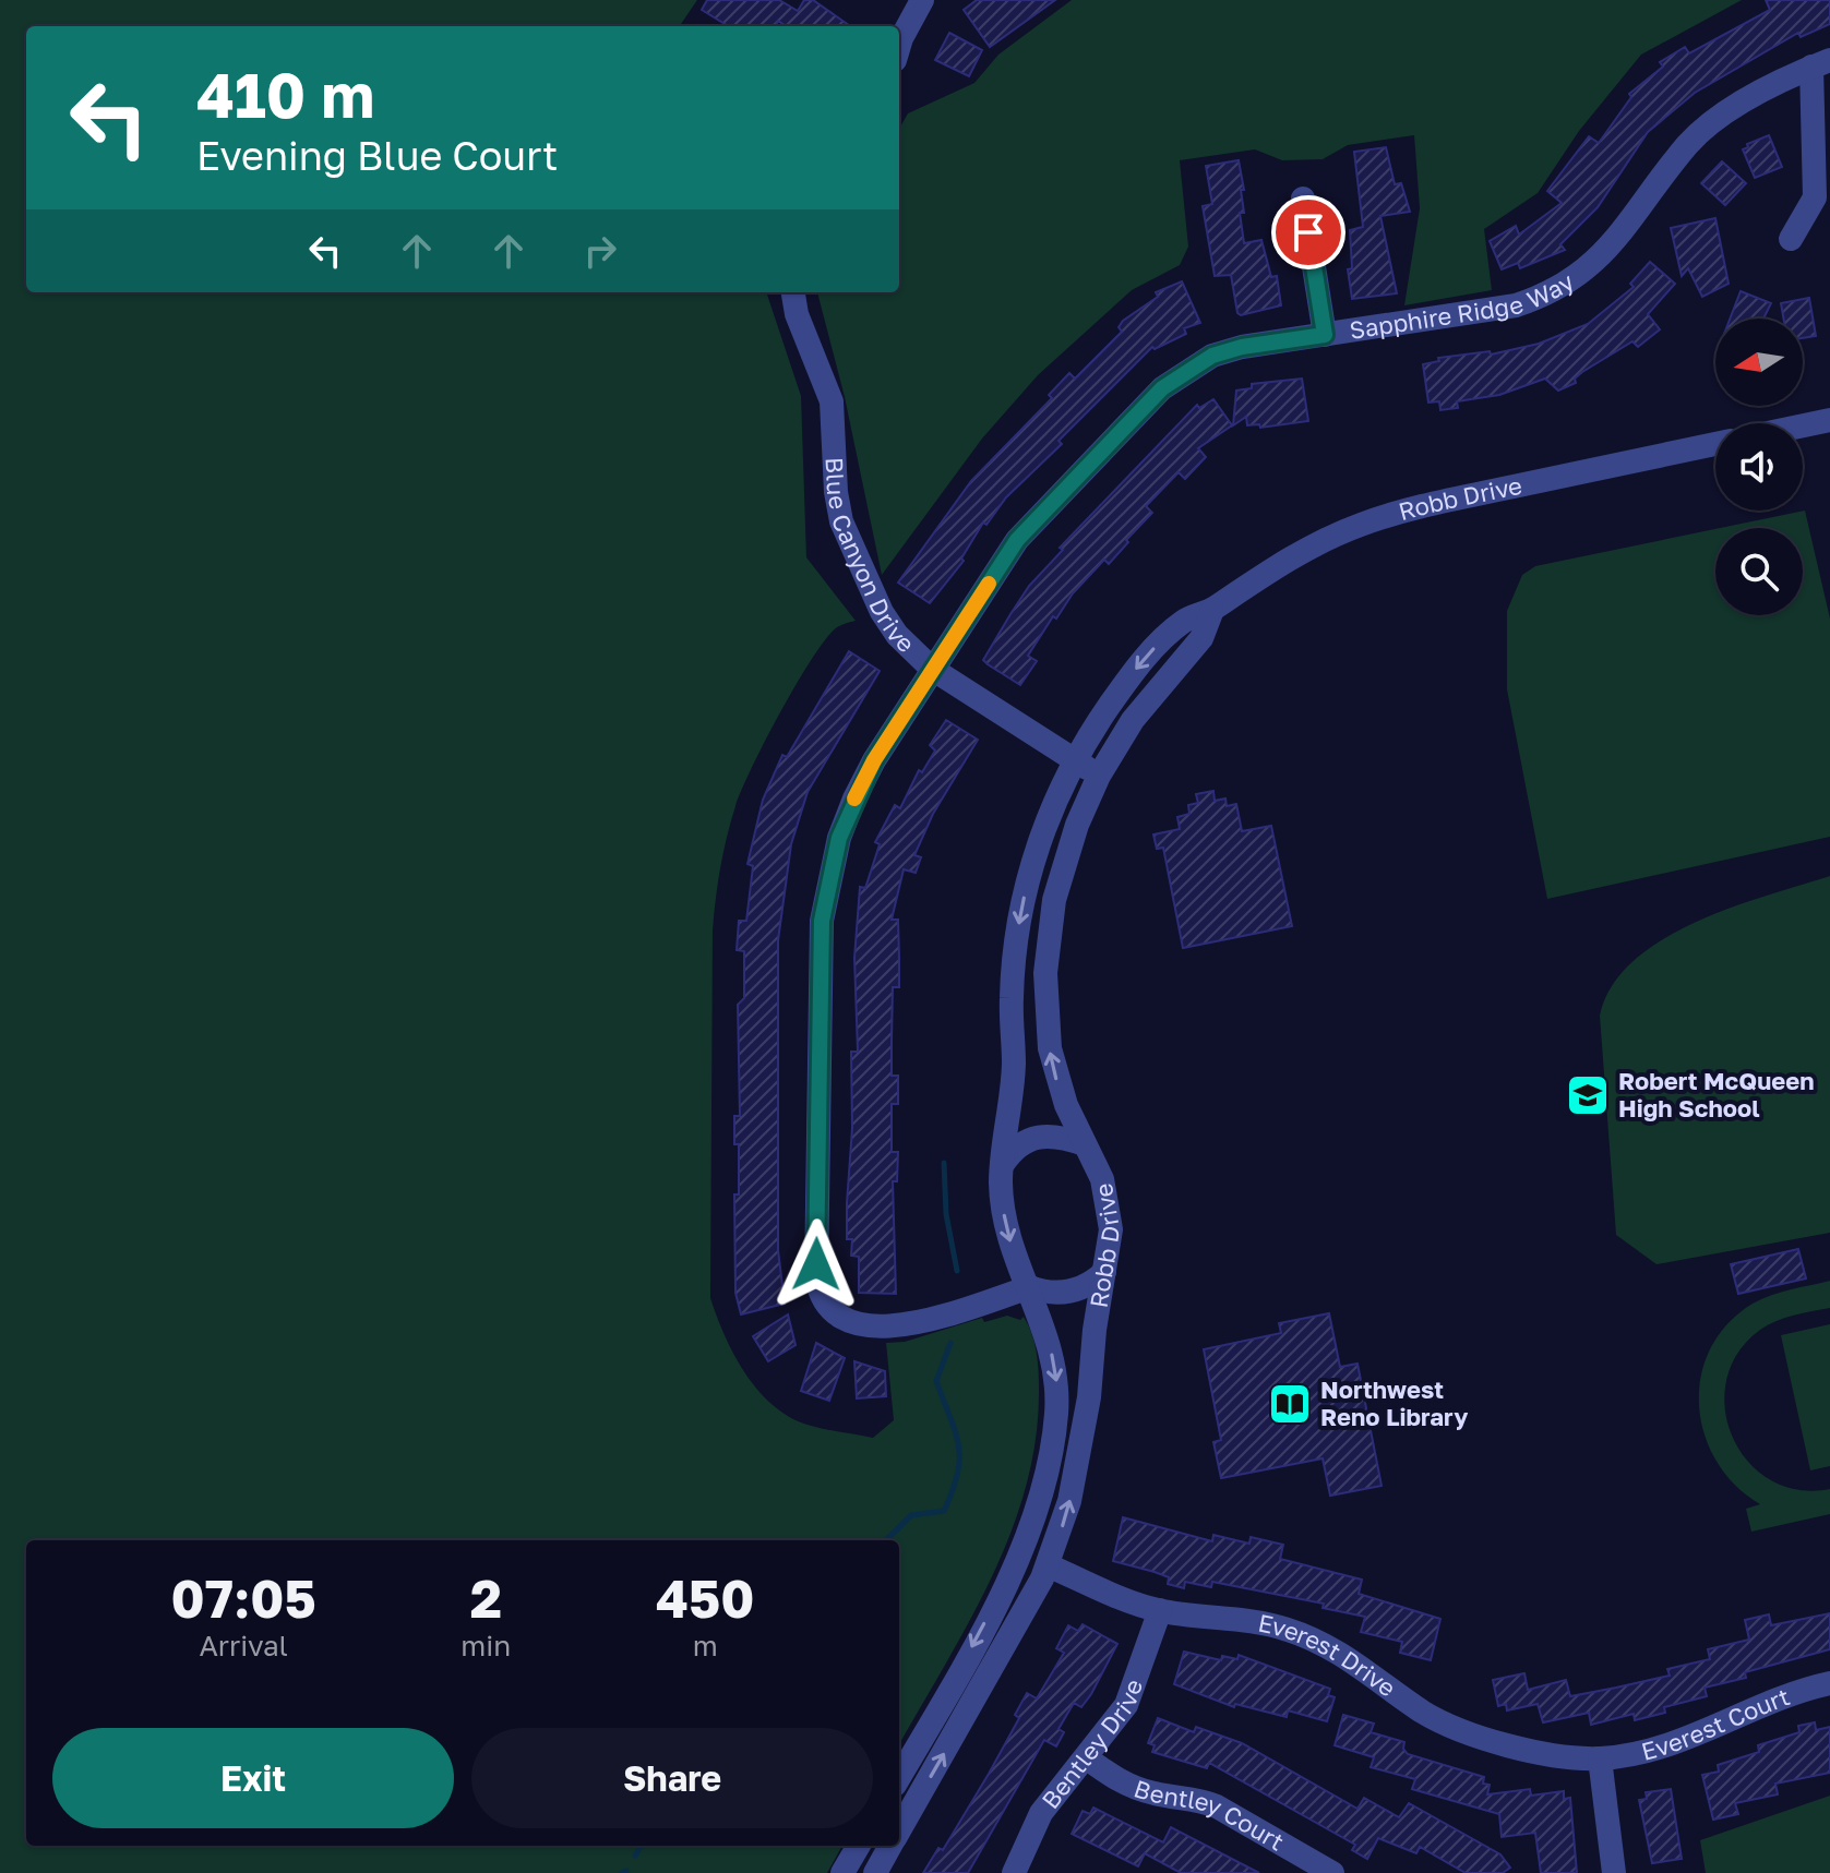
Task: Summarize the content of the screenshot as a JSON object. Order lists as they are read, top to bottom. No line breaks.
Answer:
{"streets":{"street":["Sapphire Ridge Way","Robb Drive","Blue Canyon Drive","Everest Drive","Everest Court","Bentley Drive","Bentley Court"]},"crossings":[["Sapphire Ridge Way","Robb Drive"],["Sapphire Ridge Way","Blue Canyon Drive"],["Robb Drive","Blue Canyon Drive"],["Robb Drive","Everest Drive"],["Everest Drive","Everest Court"],["Everest Drive","Bentley Drive"],["Bentley Drive","Bentley Court"]],"places":{"school or university":["Robert McQueen High School"],"library":["Northwest Reno Library"]},"north":"left","page":{"turn":["410 m","Evening Blue Court"],"eta":["07:05","Arrival","2","min","450","m"],"buttons":["Exit","Share"]}}
